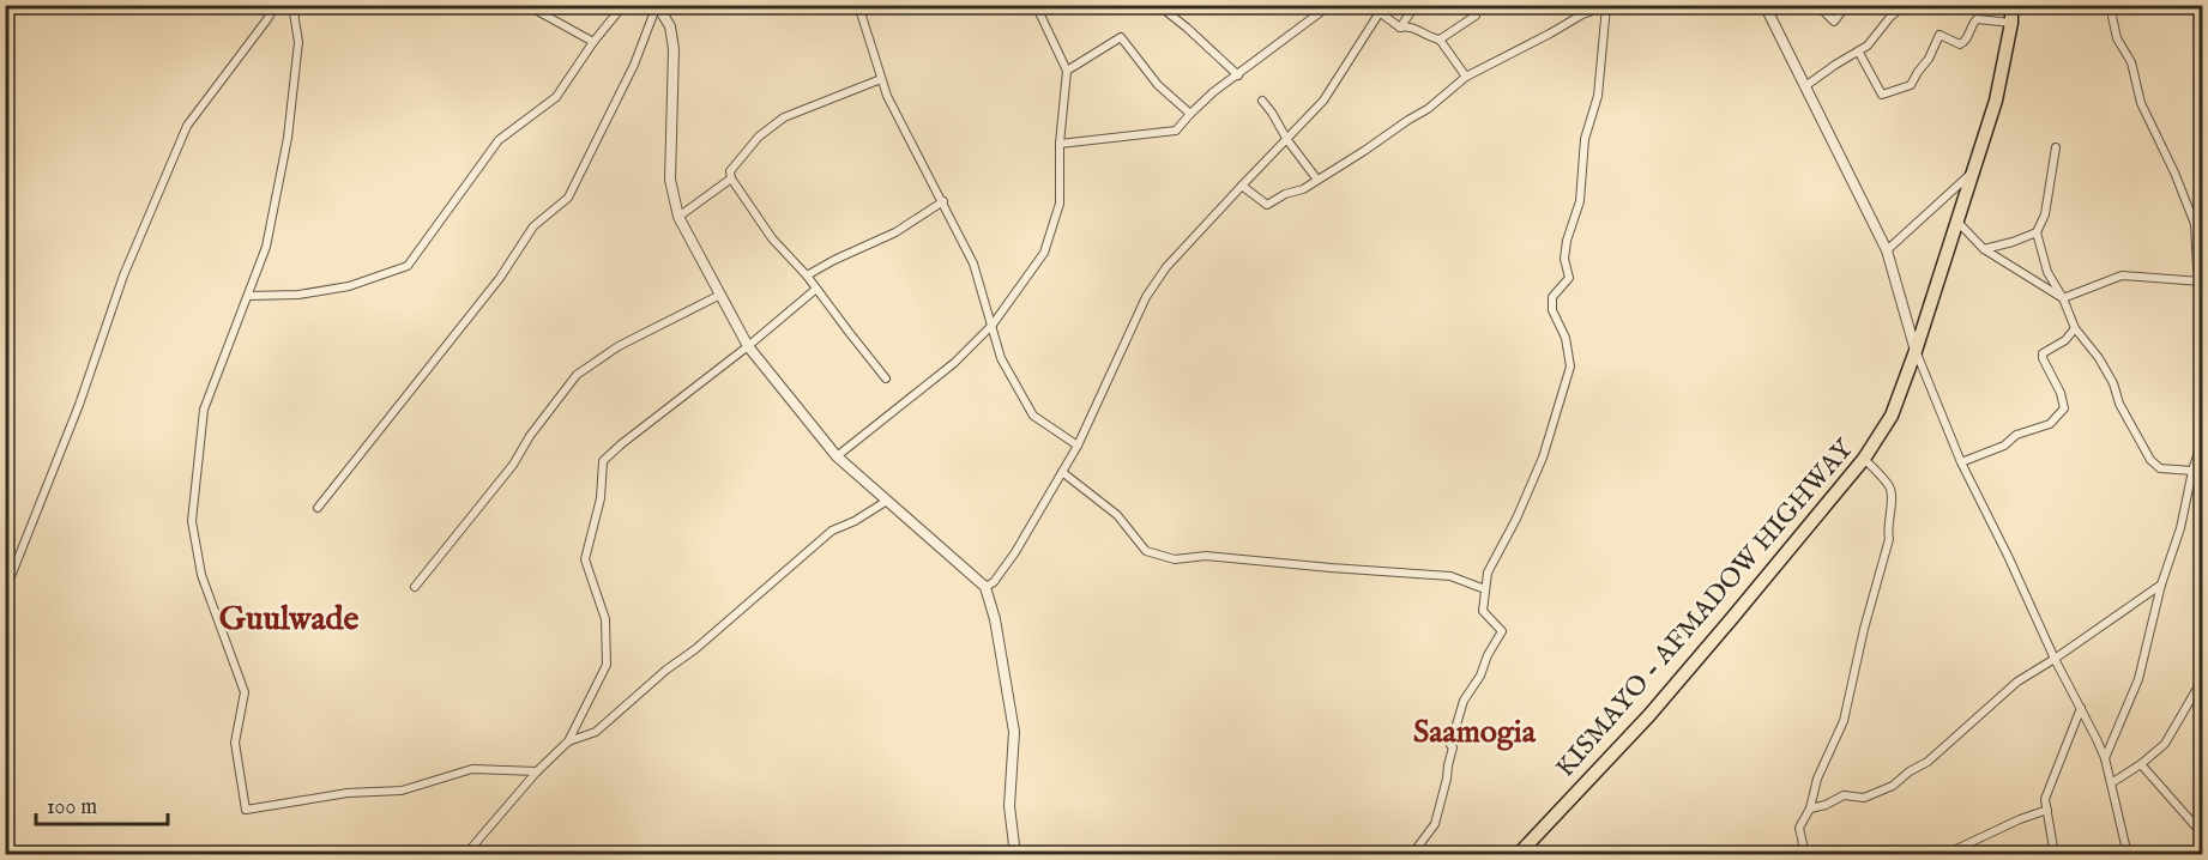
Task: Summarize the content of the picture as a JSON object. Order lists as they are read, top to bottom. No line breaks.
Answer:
{"streets":{"main road":["KISMAYO - AFMADOW HIGHWAY"]},"districts":["Guulwade","Saamogia"],"scale_bar":"100 m"}
